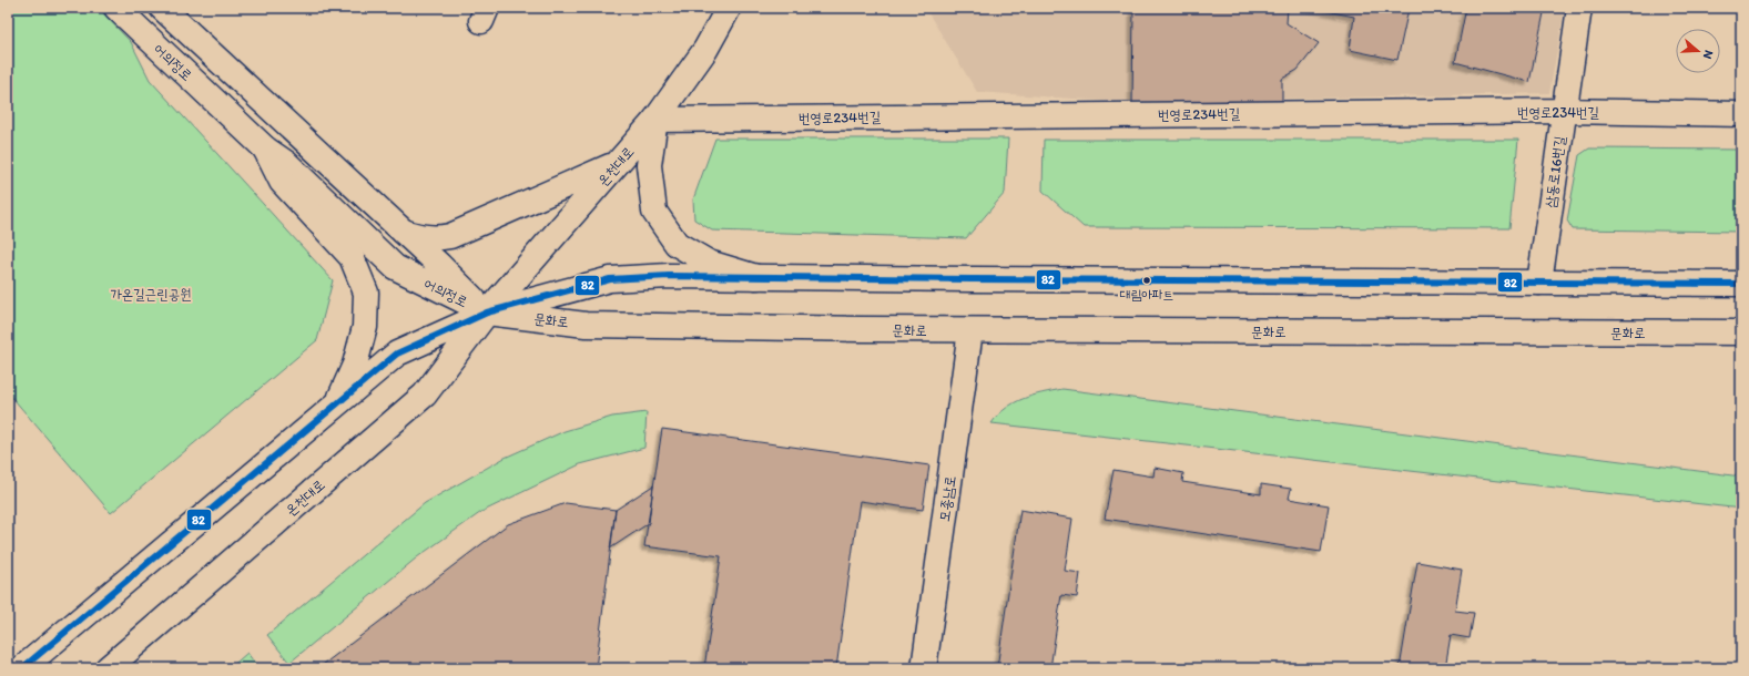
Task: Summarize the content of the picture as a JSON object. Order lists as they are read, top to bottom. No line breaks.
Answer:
{"streets":{"main road":["어의정로","번영로234번길","온천대로","삼동로16번길","문화로","모종남로"]},"crossings":[["어의정로","온천대로"],["어의정로","문화로"],["번영로234번길","온천대로"],["번영로234번길","삼동로16번길"],["온천대로","문화로"],["삼동로16번길","문화로"],["문화로","모종남로"]],"parks":["가온길근린공원"],"places":["대림아파트"],"lines":["transit line 82"],"north":"right"}
